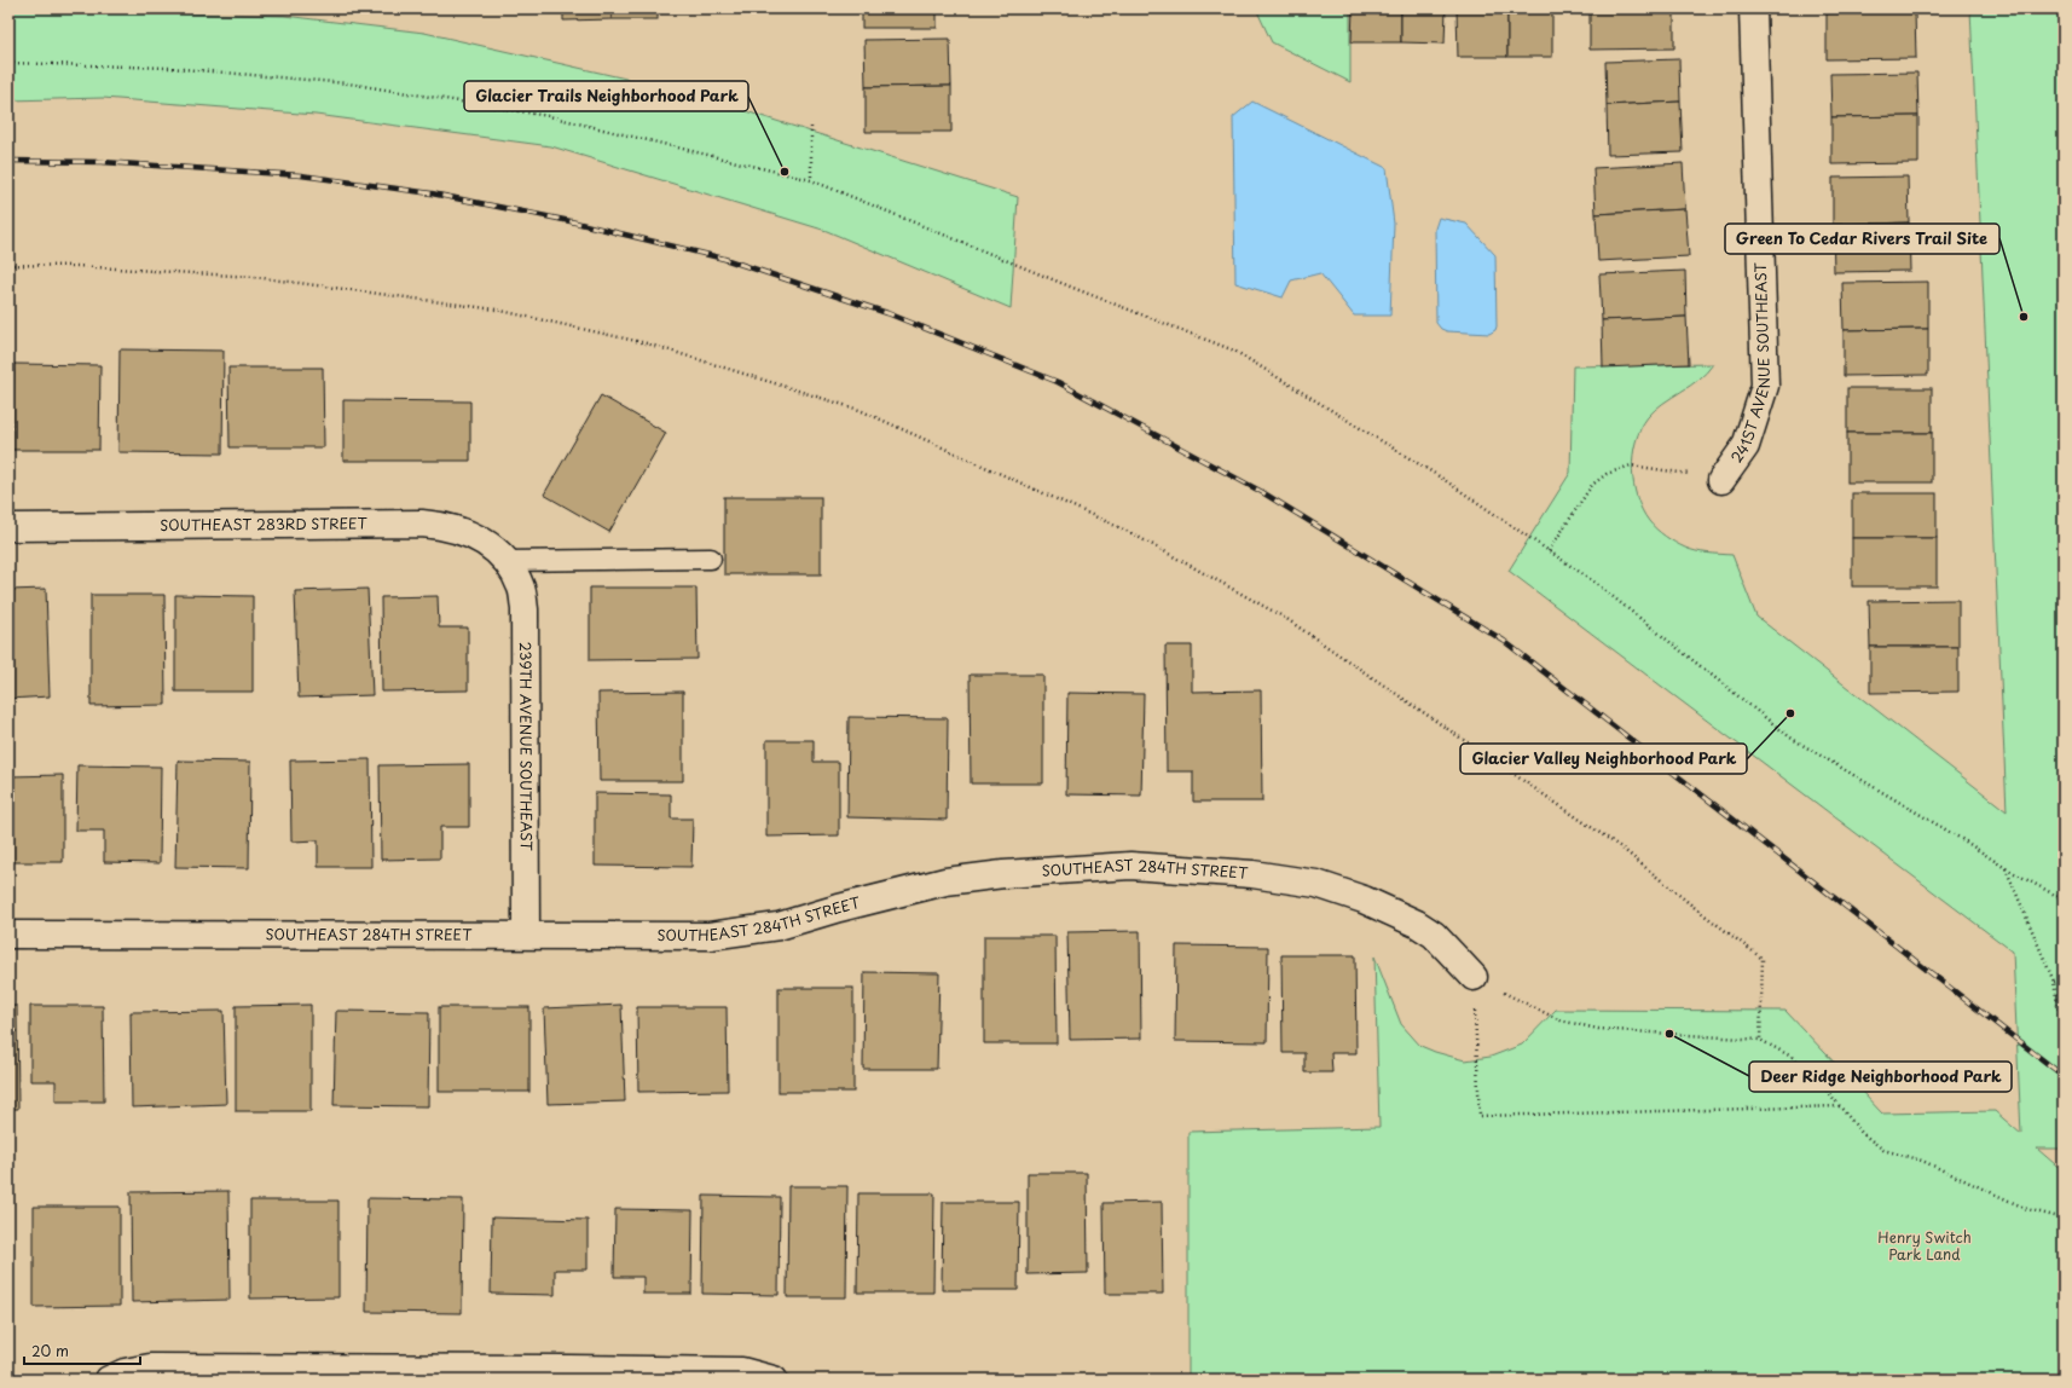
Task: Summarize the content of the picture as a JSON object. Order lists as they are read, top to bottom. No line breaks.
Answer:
{"streets":{"street":["241ST AVENUE SOUTHEAST","SOUTHEAST 283RD STREET","239TH AVENUE SOUTHEAST","SOUTHEAST 284TH STREET"]},"crossings":[["SOUTHEAST 283RD STREET","239TH AVENUE SOUTHEAST"],["239TH AVENUE SOUTHEAST","SOUTHEAST 284TH STREET"]],"parks":["Henry Switch Park Land"],"places":["Glacier Trails Neighborhood Park","Green To Cedar Rivers Trail Site","Glacier Valley Neighborhood Park","Deer Ridge Neighborhood Park"],"scale_bar":"20 m"}
